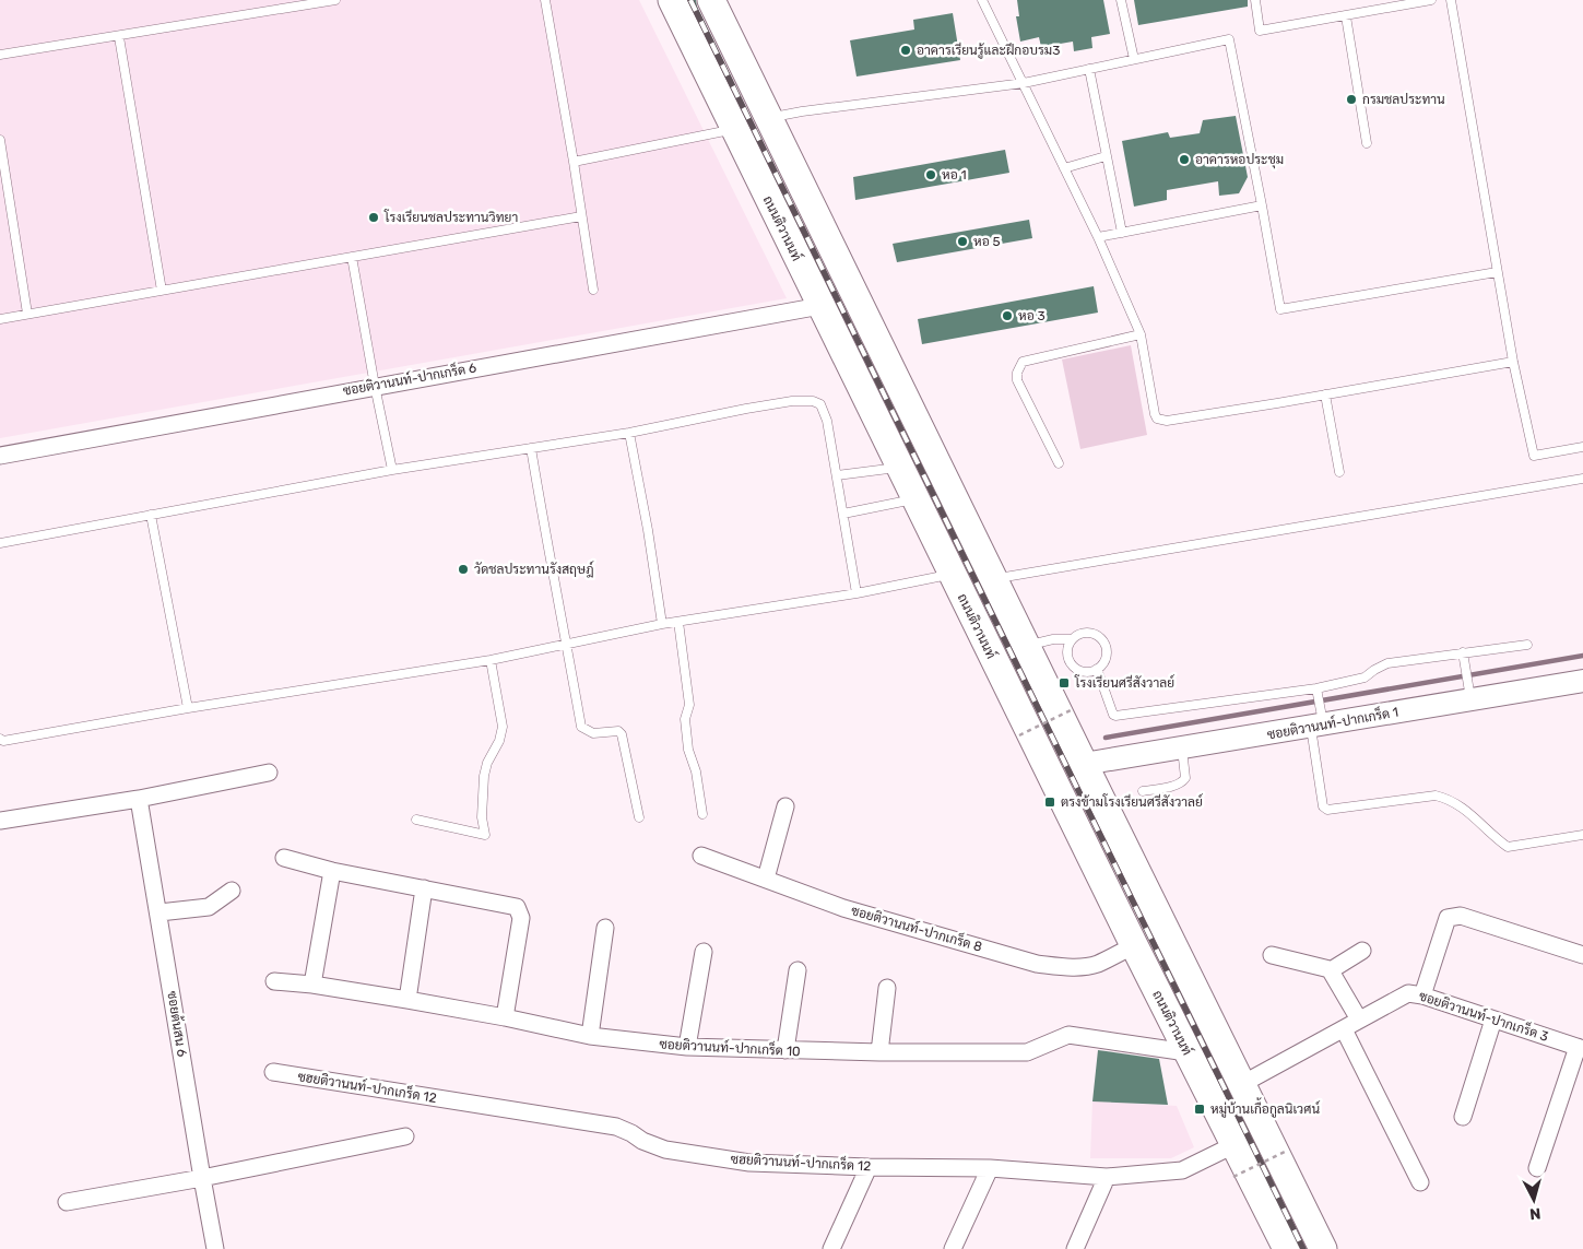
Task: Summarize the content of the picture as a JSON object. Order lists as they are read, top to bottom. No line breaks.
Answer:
{"streets":{"main road":["ถนนติวานนท์"],"street":["ซอยติวานนท์-ปากเกร็ด 6","ซอยติวานนท์-ปากเกร็ด 1","ซอยติวานนท์-ปากเกร็ด 8","ซอยติวานนท์-ปากเกร็ด 3","ซอยต้นสน 6","ซอยติวานนท์-ปากเกร็ด 10","ซฮยติวานนท์-ปากเกร็ด 12"]},"crossings":[["ถนนติวานนท์","ซอยติวานนท์-ปากเกร็ด 6"],["ถนนติวานนท์","ซอยติวานนท์-ปากเกร็ด 8"],["ถนนติวานนท์","ซอยติวานนท์-ปากเกร็ด 10"],["ถนนติวานนท์","ซฮยติวานนท์-ปากเกร็ด 12"]],"places":{"other":["อาคารเรียนรู้และฝึกอบรม3","กรมชลประทาน","อาคารหอประชุม","หอ 1","โรงเรียนชลประทานวิทยา","หอ 5","หอ 3","วัดชลประทานรังสฤษฎ์"],"transit":["โรงเรียนศรีสังวาลย์","ตรงข้ามโรงเรียนศรีสังวาลย์","หมู่บ้านเกื้อกูลนิเวศน์"]},"north":"bottom"}
